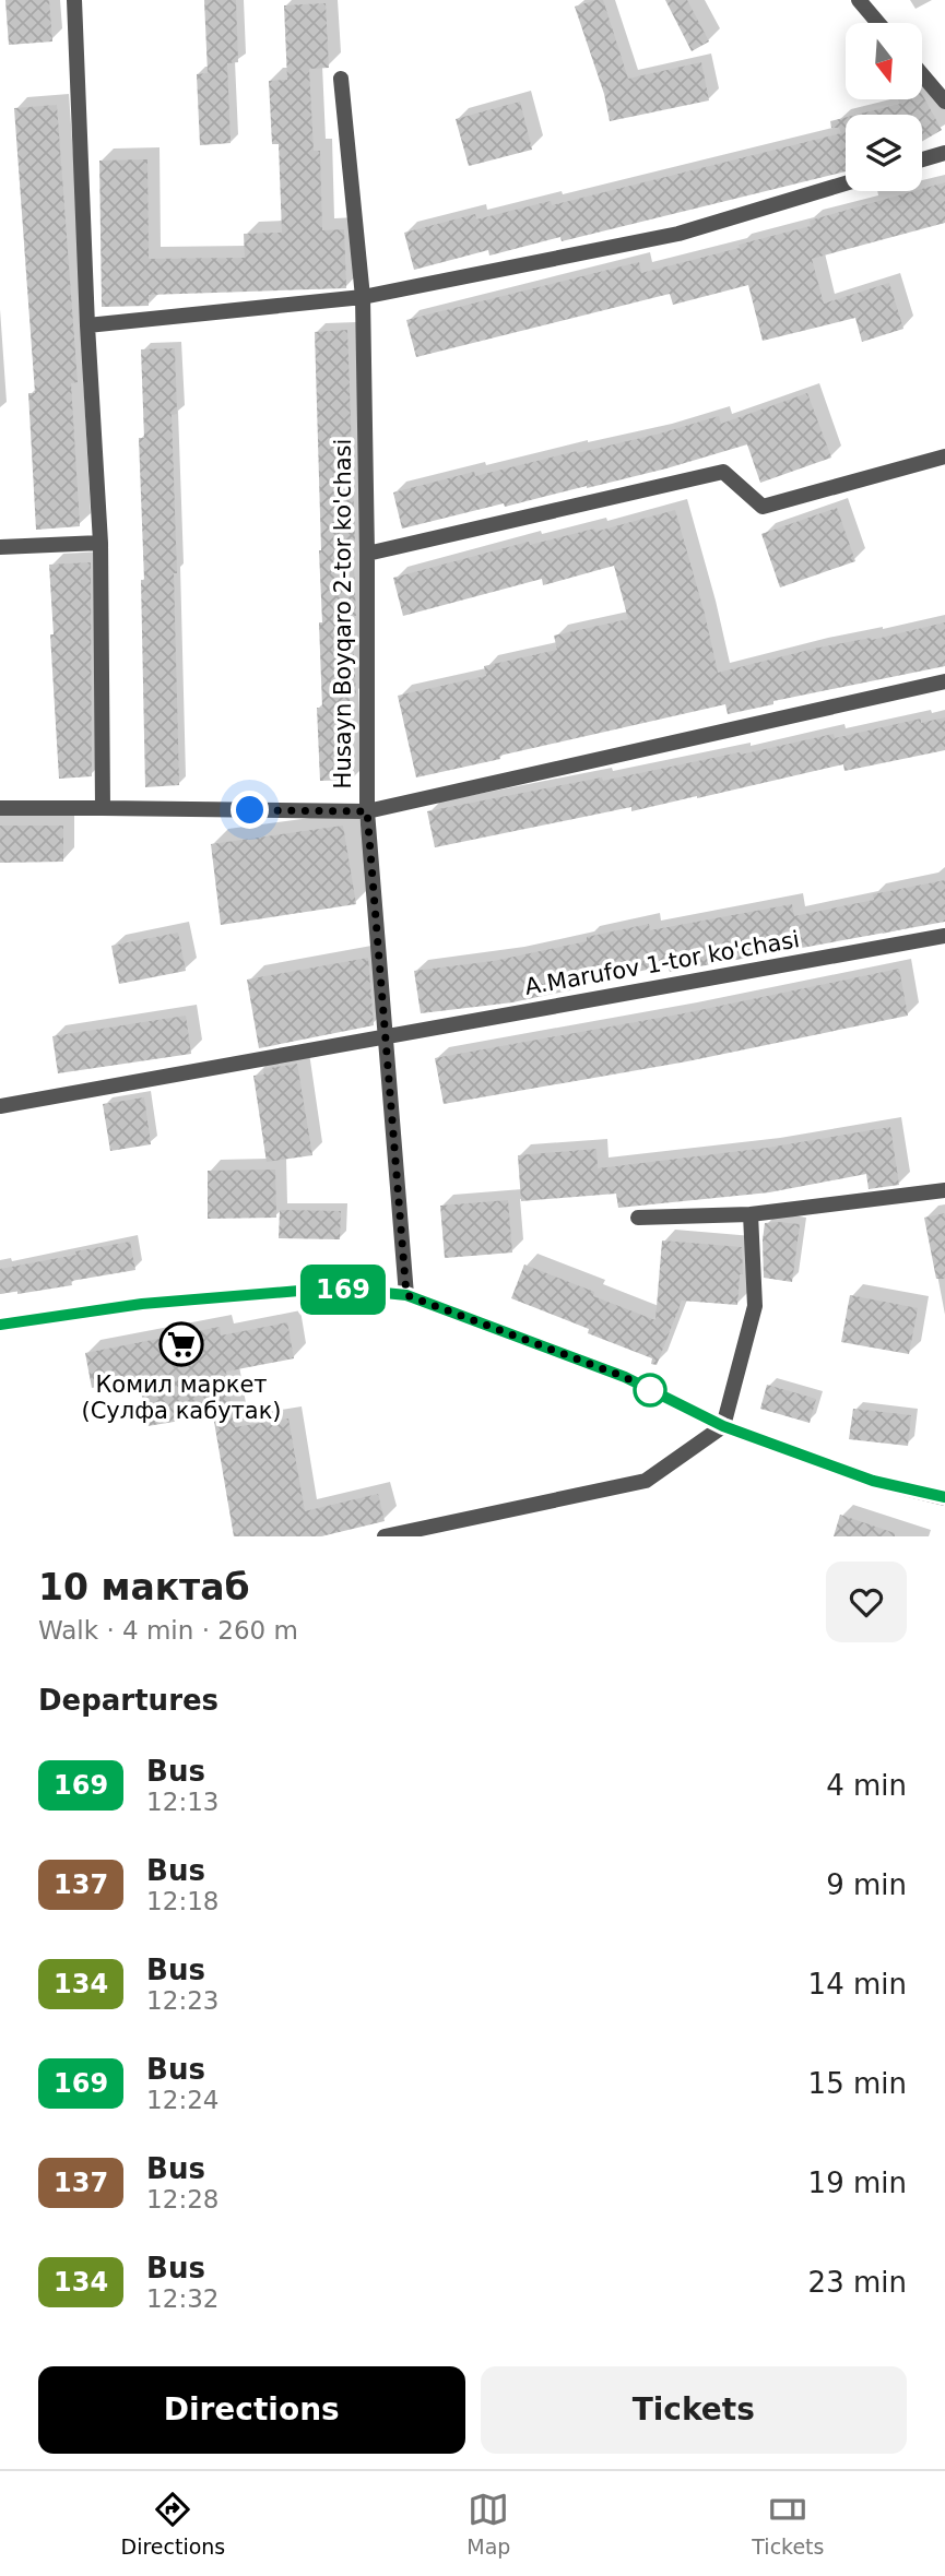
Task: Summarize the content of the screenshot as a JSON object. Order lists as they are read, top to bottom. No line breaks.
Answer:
{"streets":{"street":["Husayn Boyqaro 2-tor ko'chasi","A.Marufov 1-tor ko'chasi"]},"crossings":[["Husayn Boyqaro 2-tor ko'chasi","A.Marufov 1-tor ko'chasi"]],"places":{"supermarket":["Комил маркет (Сулфа кабутак)"]},"lines":["bus line 169"],"north":"bottom","page":{"on_map":"169","heading":[["10 мактаб","Walk · 4 min · 260 m"],"Departures"],"list":[{"mark":"169","name":"Bus","note":"12:13","value":"4 min"},{"mark":"137","name":"Bus","note":"12:18","value":"9 min"},{"mark":"134","name":"Bus","note":"12:23","value":"14 min"},{"mark":"169","name":"Bus","note":"12:24","value":"15 min"},{"mark":"137","name":"Bus","note":"12:28","value":"19 min"},{"mark":"134","name":"Bus","note":"12:32","value":"23 min"}],"buttons":["Directions","Tickets"],"tabs":["Directions","Map","Tickets"]}}
